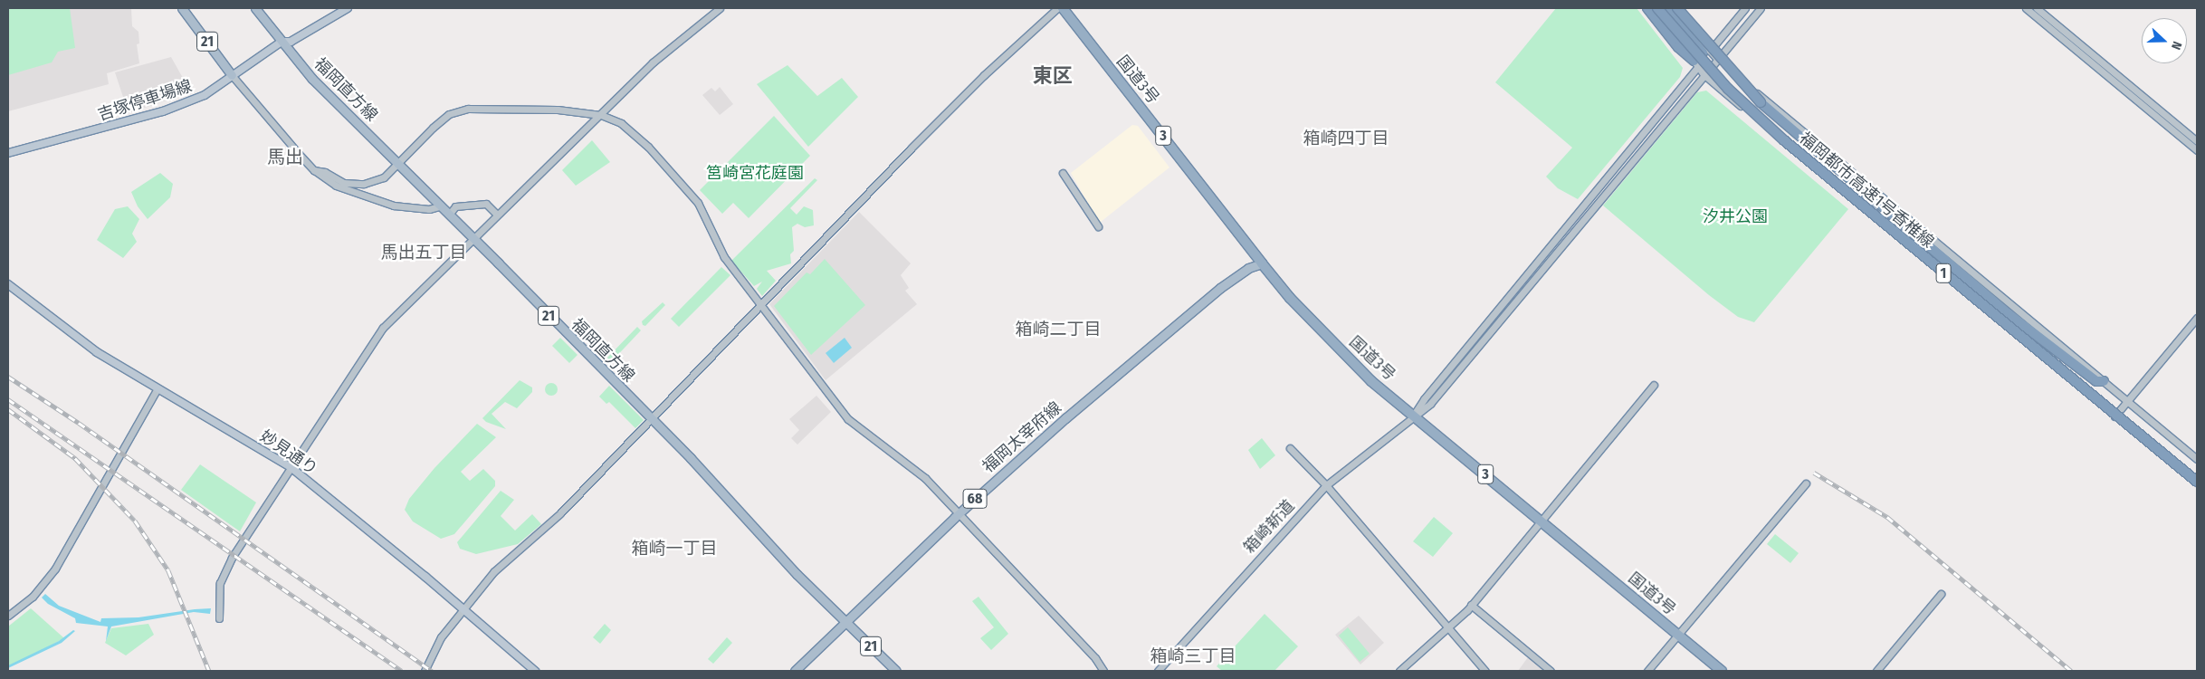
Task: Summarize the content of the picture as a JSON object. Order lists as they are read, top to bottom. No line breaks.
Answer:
{"streets":{"highway":["国道3号","3","福岡都市高速1号香椎線","1"],"main road":["21","福岡直方線","吉塚停車場線","福岡太宰府線","妙見通り","68"],"street":["箱崎新道"]},"crossings":[["21","吉塚停車場線"],["国道3号","福岡太宰府線"],["国道3号","箱崎新道"],["福岡直方線","吉塚停車場線"],["福岡直方線","福岡太宰府線"]],"districts":["東区","箱崎四丁目","馬出","馬出五丁目","箱崎二丁目","箱崎一丁目","箱崎三丁目"],"parks":["筥崎宮花庭園","汐井公園"],"north":"right"}
